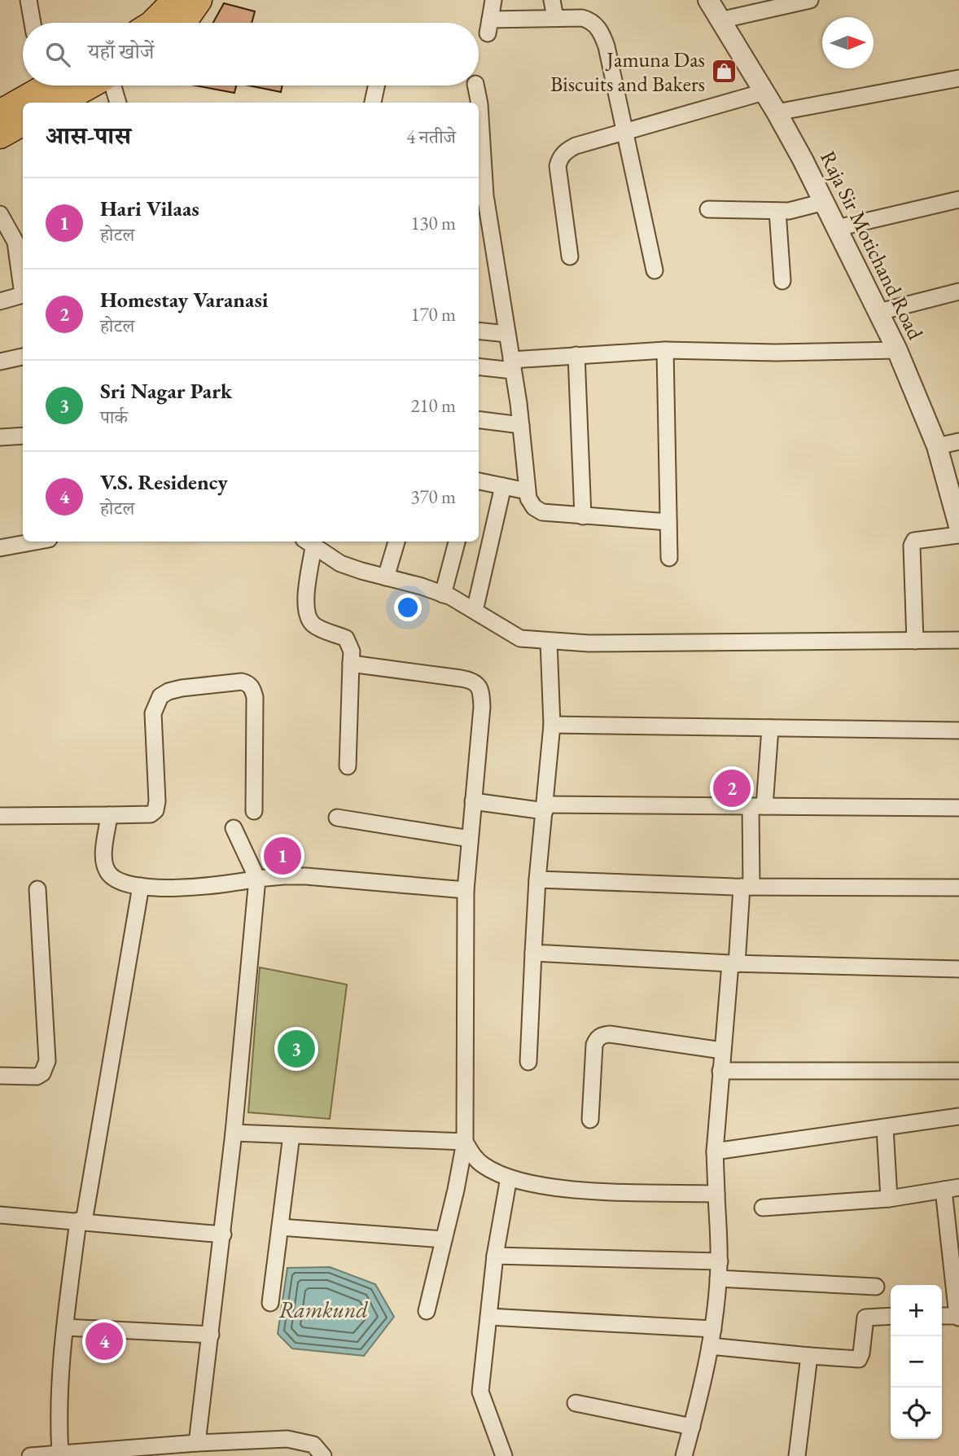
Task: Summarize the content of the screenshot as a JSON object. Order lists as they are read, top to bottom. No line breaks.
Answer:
{"streets":{"street":["Raja Sir Motichand Road"]},"water":["Ramkund"],"places":{"shop":["Jamuna Das Biscuits and Bakers"]},"north":"right","page":{"search":"यहाँ खोजें","heading":["आस-पास","4 नतीजे"],"list":[{"mark":"1","name":"Hari Vilaas","note":"होटल","value":"130 m"},{"mark":"2","name":"Homestay Varanasi","note":"होटल","value":"170 m"},{"mark":"3","name":"Sri Nagar Park","note":"पार्क","value":"210 m"},{"mark":"4","name":"V.S. Residency","note":"होटल","value":"370 m"}],"pins":["2","1","3","4"],"map_buttons":["+","−"]}}
